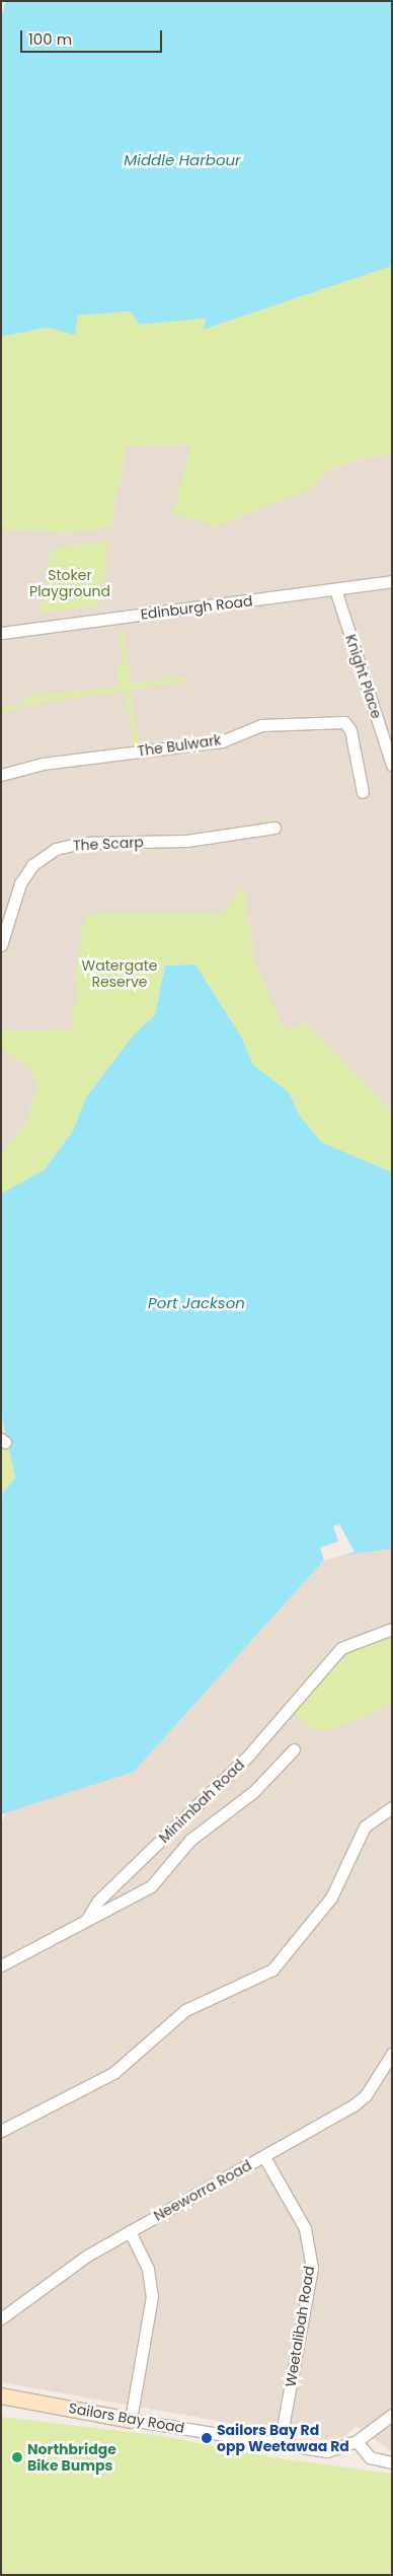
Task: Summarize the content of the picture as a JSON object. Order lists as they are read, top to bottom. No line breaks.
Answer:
{"streets":{"street":["Edinburgh Road","Knight Place","The Bulwark","The Scarp","Minimbah Road","Neeworra Road","Weetalibah Road","Sailors Bay Road"]},"crossings":[["Edinburgh Road","Knight Place"],["Neeworra Road","Weetalibah Road"],["Weetalibah Road","Sailors Bay Road"]],"water":["Middle Harbour","Port Jackson"],"parks":["Stoker Playground","Watergate Reserve"],"places":["Sailors Bay Rd opp Weetawaa Rd","Northbridge Bike Bumps"],"scale_bar":"100 m"}
